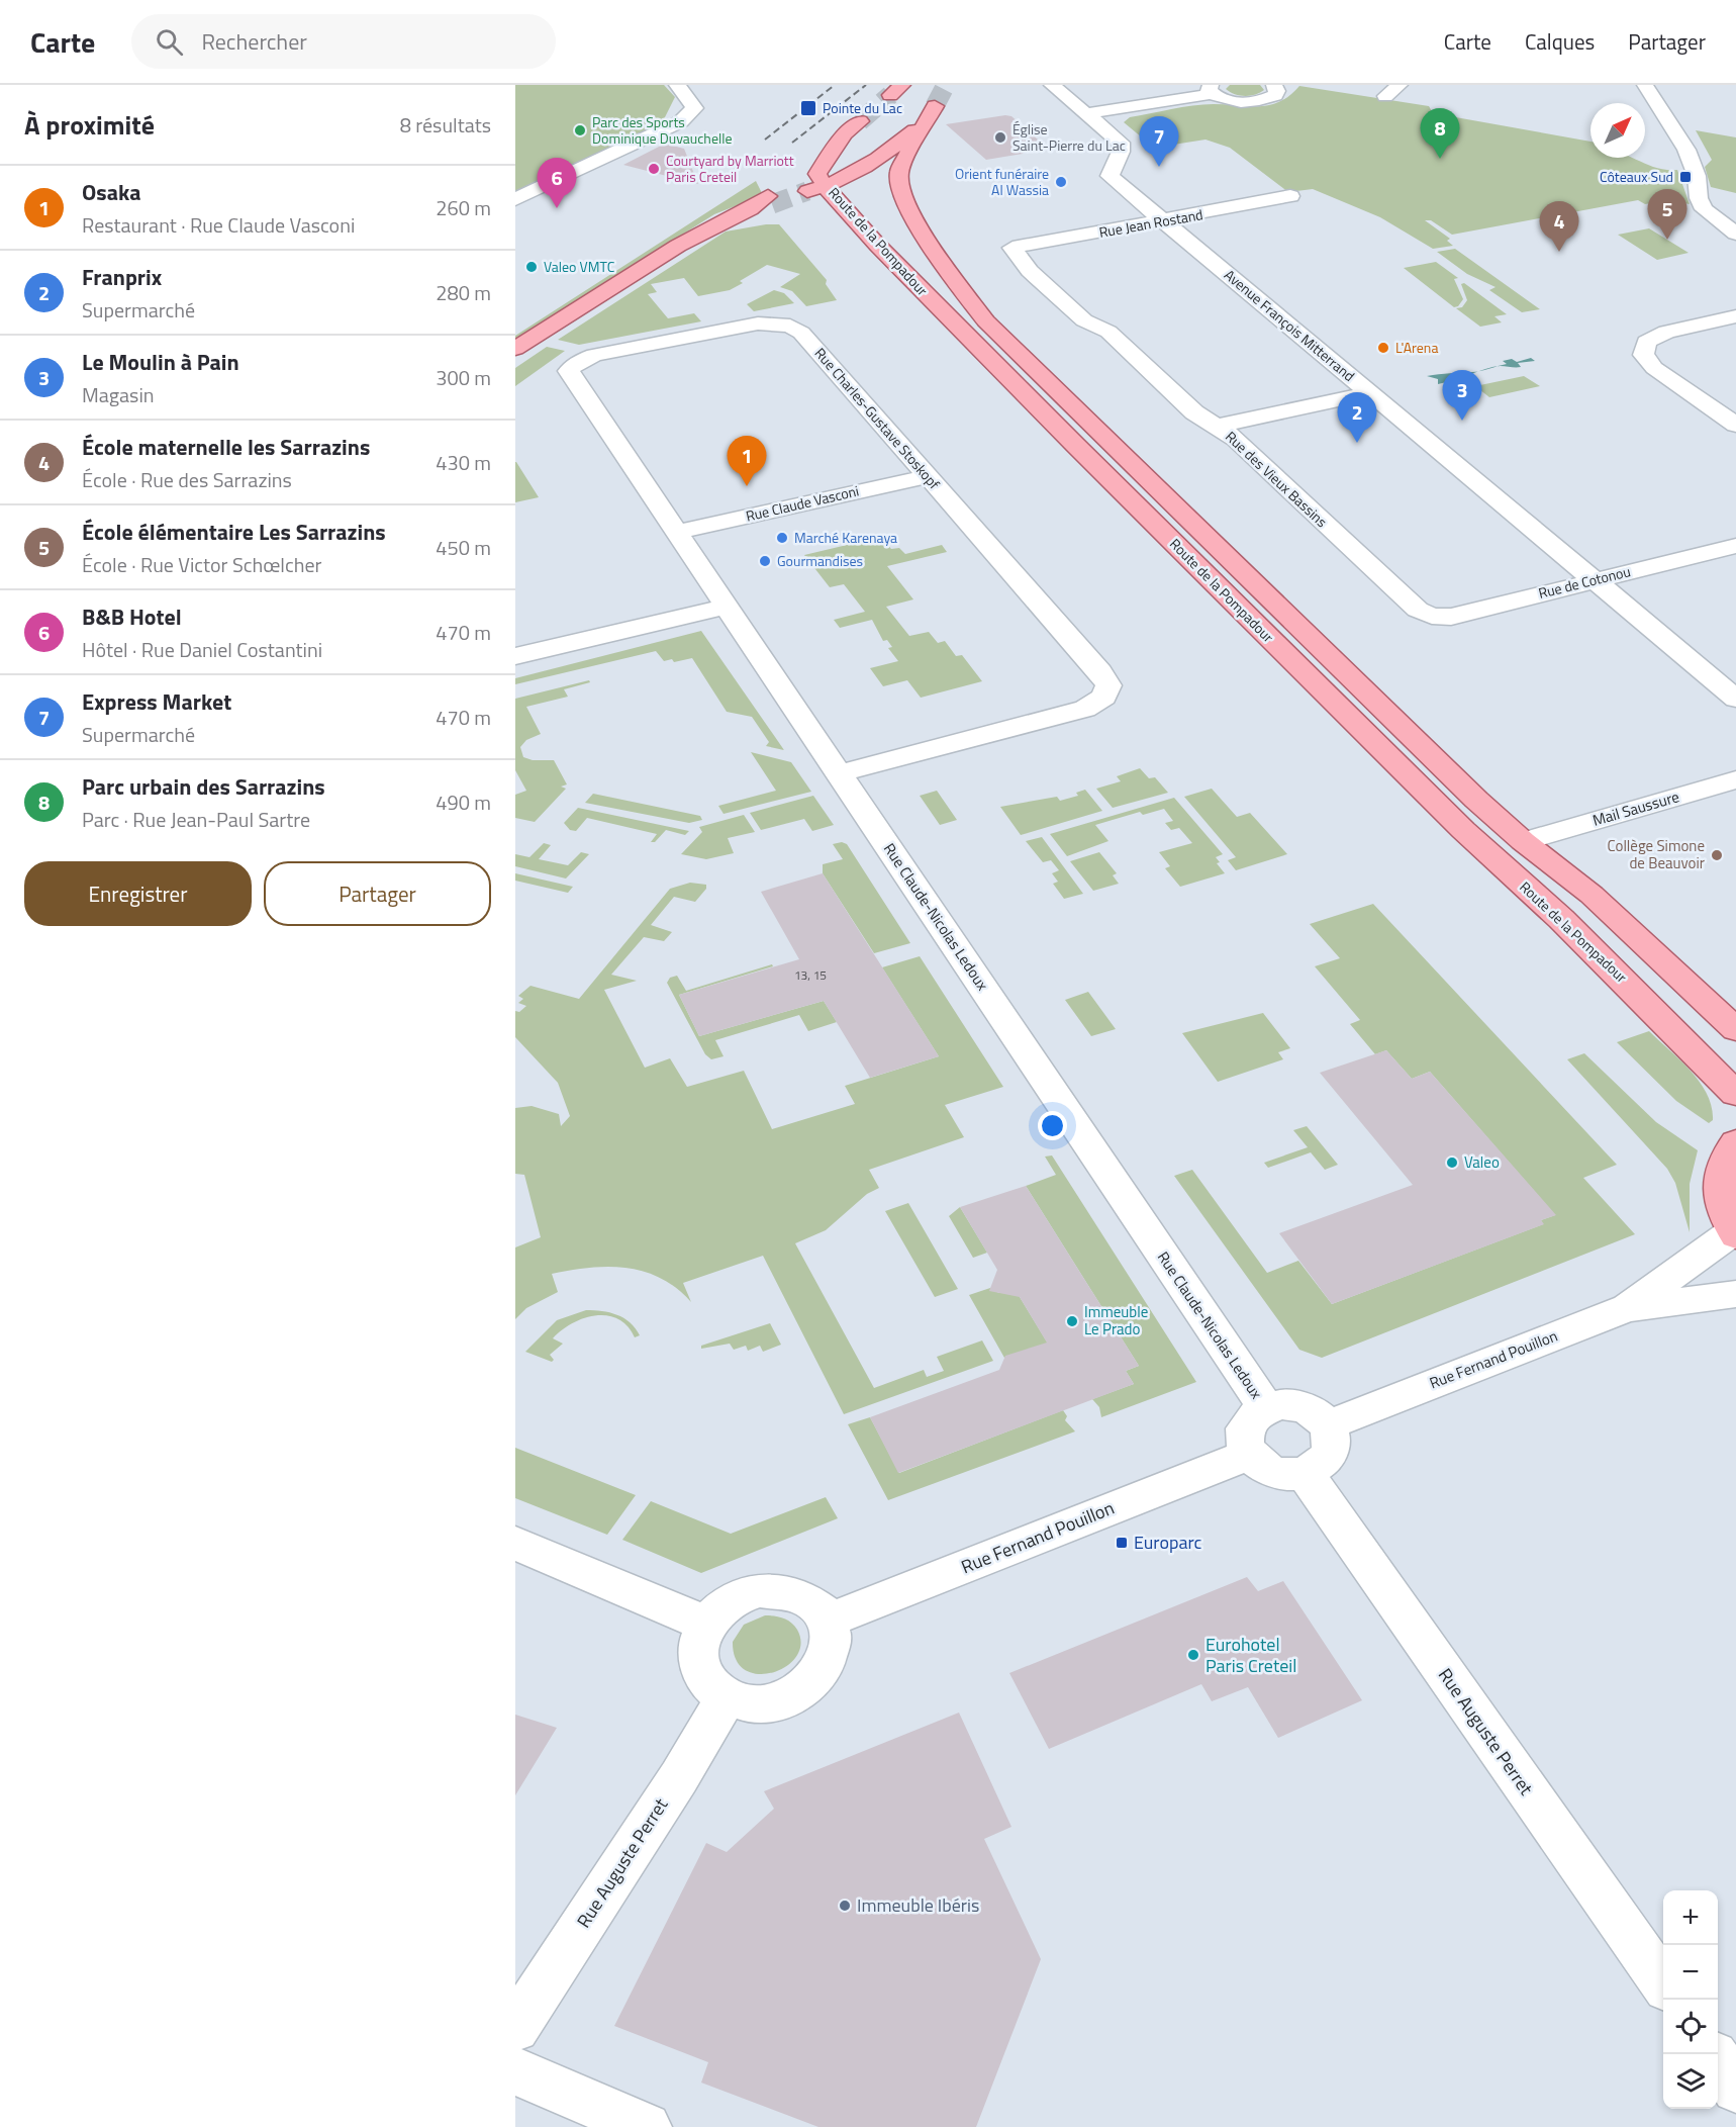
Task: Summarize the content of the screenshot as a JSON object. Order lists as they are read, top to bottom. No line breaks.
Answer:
{"streets":{"main road":["Route de la Pompadour"],"street":["Rue Jean Rostand","Avenue François Mitterrand","Rue Charles-Gustave Stoskopf","Rue des Vieux Bassins","Rue Claude Vasconi","Rue de Cotonou","Mail Saussure","Rue Claude-Nicolas Ledoux","Rue Fernand Pouillon","Rue Auguste Perret"]},"crossings":[["Rue Jean Rostand","Avenue François Mitterrand"],["Rue Jean Rostand","Rue des Vieux Bassins"],["Avenue François Mitterrand","Rue de Cotonou"],["Rue Charles-Gustave Stoskopf","Rue Claude Vasconi"],["Rue Charles-Gustave Stoskopf","Rue Claude-Nicolas Ledoux"],["Rue des Vieux Bassins","Rue de Cotonou"],["Rue Claude-Nicolas Ledoux","Rue Fernand Pouillon"],["Rue Claude-Nicolas Ledoux","Rue Auguste Perret"],["Rue Fernand Pouillon","Rue Auguste Perret"]],"places":{"transit":["Pointe du Lac","Côteaux Sud","Europarc"],"other":["Parc des Sports Dominique Duvauchelle","Église Saint-Pierre du Lac","Courtyard by Marriott Paris Creteil","Orient funéraire Al Wassia","Valeo VMTC","L'Arena","Marché Karenaya","Gourmandises","Collège Simone de Beauvoir","Valeo","Immeuble Le Prado","Eurohotel Paris Creteil","Immeuble Ibéris"]},"house_numbers":["13, 15"],"north":"top right","page":{"header":"Carte","search":"Rechercher","nav":["Carte","Calques","Partager"],"heading":["À proximité","8 résultats"],"pins":["8","7","6","5","4","3","2","1"],"list":[{"mark":"1","name":"Osaka","note":"Restaurant · Rue Claude Vasconi","value":"260 m"},{"mark":"2","name":"Franprix","note":"Supermarché","value":"280 m"},{"mark":"3","name":"Le Moulin à Pain","note":"Magasin","value":"300 m"},{"mark":"4","name":"École maternelle les Sarrazins","note":"École · Rue des Sarrazins","value":"430 m"},{"mark":"5","name":"École élémentaire Les Sarrazins","note":"École · Rue Victor Schœlcher","value":"450 m"},{"mark":"6","name":"B&B Hotel","note":"Hôtel · Rue Daniel Costantini","value":"470 m"},{"mark":"7","name":"Express Market","note":"Supermarché","value":"470 m"},{"mark":"8","name":"Parc urbain des Sarrazins","note":"Parc · Rue Jean-Paul Sartre","value":"490 m"}],"buttons":["Enregistrer","Partager"],"map_buttons":["+","−"]}}
